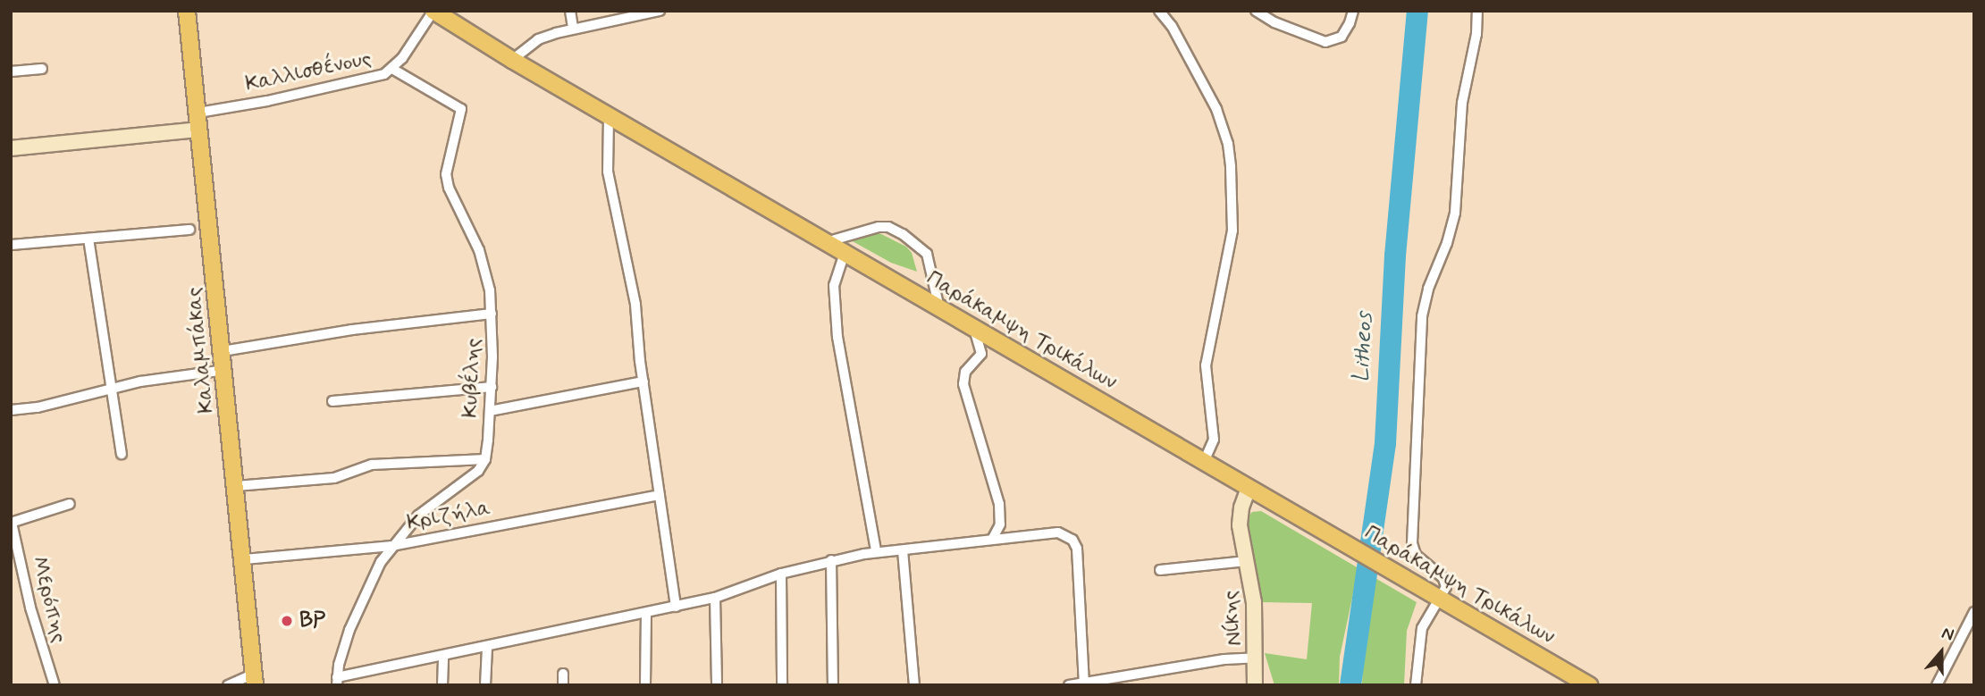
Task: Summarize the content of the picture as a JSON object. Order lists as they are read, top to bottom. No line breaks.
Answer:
{"streets":{"main road":["Παράκαμψη Τρικάλων","Καλαμπάκας"],"street":["Καλλισθένους","Κυβέλης","Κριζήλα","Μερόπης","Νίκης"]},"crossings":[["Καλλισθένους","Παράκαμψη Τρικάλων"],["Καλλισθένους","Καλαμπάκας"],["Καλλισθένους","Κυβέλης"],["Παράκαμψη Τρικάλων","Νίκης"],["Καλαμπάκας","Κριζήλα"]],"water":["Litheos"],"places":["BP"],"north":"top"}
